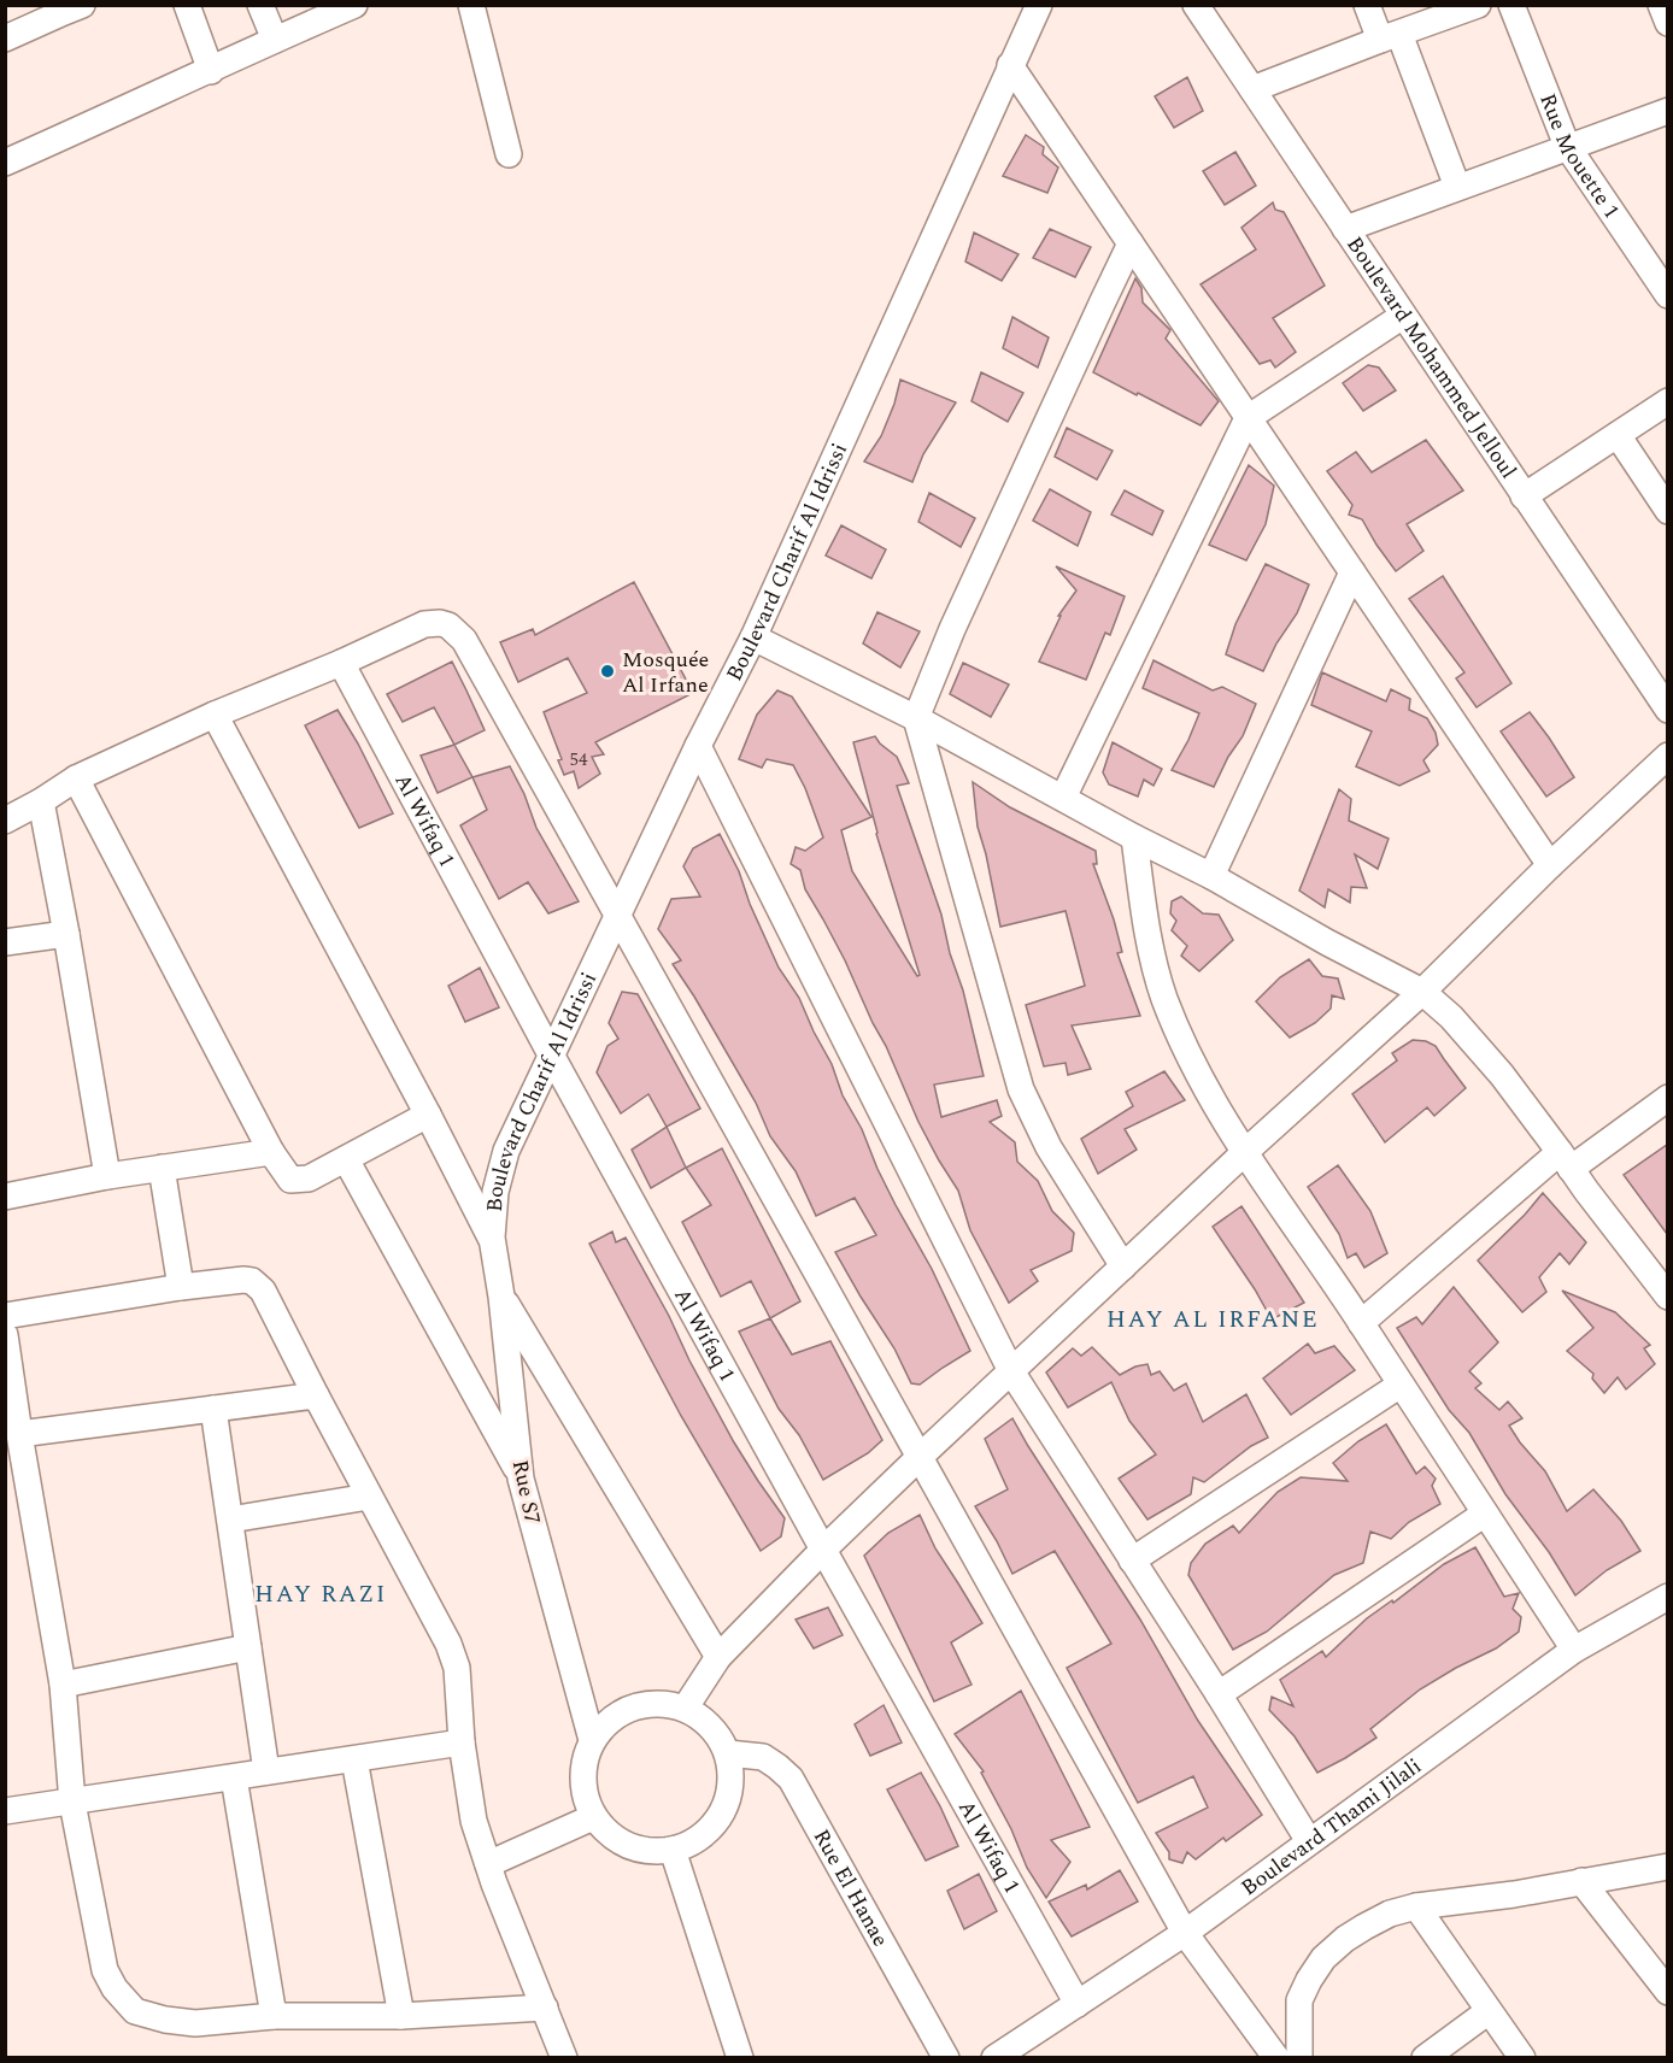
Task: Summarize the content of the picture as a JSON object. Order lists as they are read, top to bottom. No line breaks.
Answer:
{"streets":{"street":["Rue Mouette 1","Boulevard Mohammed Jelloul","Boulevard Charif Al Idrissi","Al Wifaq 1","Rue S7","Boulevard Thami Jilali","Rue El Hanae"]},"crossings":[["Boulevard Charif Al Idrissi","Al Wifaq 1"],["Boulevard Charif Al Idrissi","Rue S7"],["Al Wifaq 1","Boulevard Thami Jilali"],["Rue S7","Rue El Hanae"]],"districts":["HAY AL IRFANE","HAY RAZI"],"places":["Mosquée Al Irfane"],"house_numbers":["54"]}
